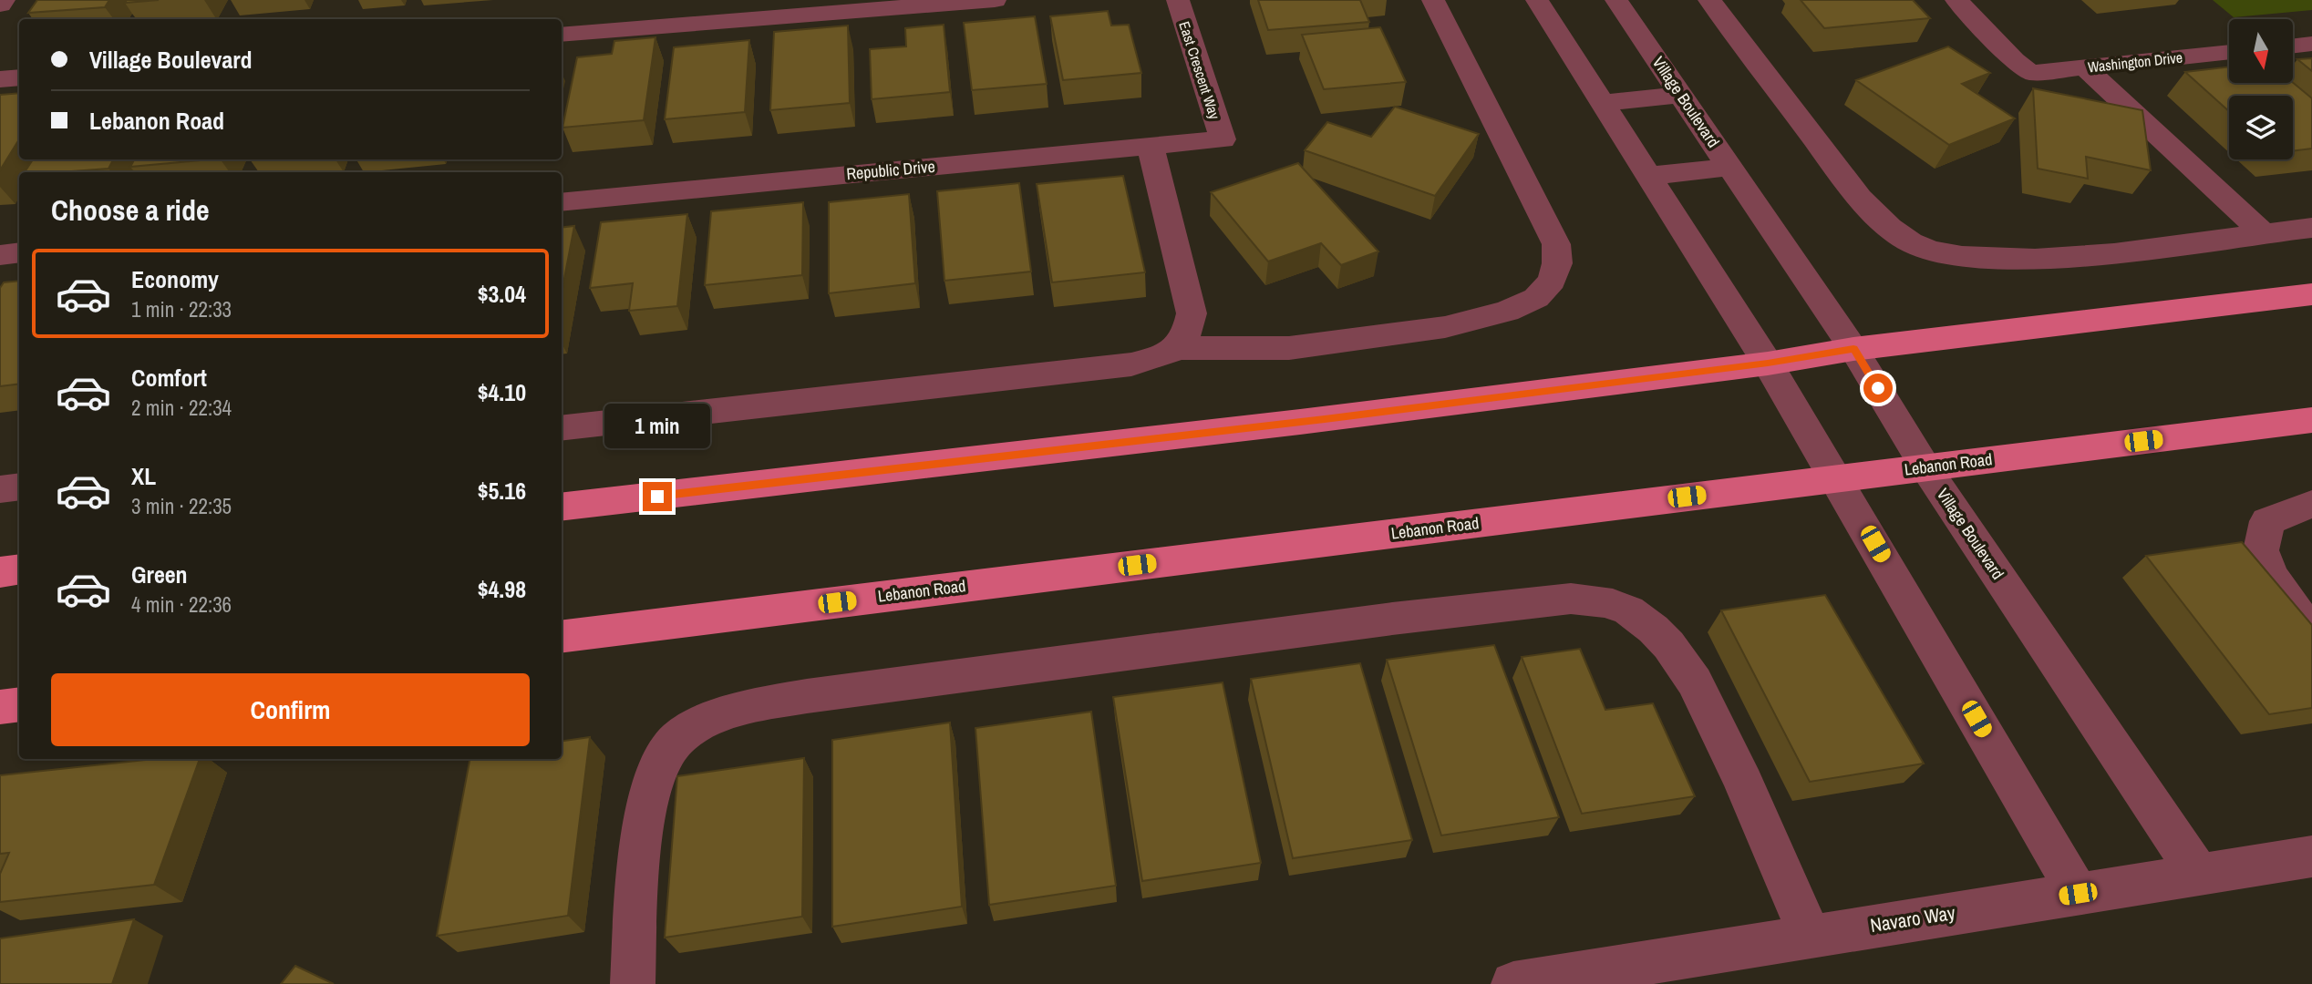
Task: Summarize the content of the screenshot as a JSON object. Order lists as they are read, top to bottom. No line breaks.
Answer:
{"streets":{"main road":["Lebanon Road"],"street":["Washington Drive","East Crescent Way","Village Boulevard","Republic Drive","Navaro Way"]},"crossings":[["East Crescent Way","Republic Drive"],["Village Boulevard","Lebanon Road"],["Village Boulevard","Navaro Way"]],"north":"bottom","page":{"banner":["Village Boulevard","Lebanon Road"],"heading":"Choose a ride","list":[{"name":"Economy","note":"1 min · 22:33","value":"$3.04"},{"name":"Comfort","note":"2 min · 22:34","value":"$4.10"},{"name":"XL","note":"3 min · 22:35","value":"$5.16"},{"name":"Green","note":"4 min · 22:36","value":"$4.98"}],"bubble":"1 min","buttons":"Confirm"}}
